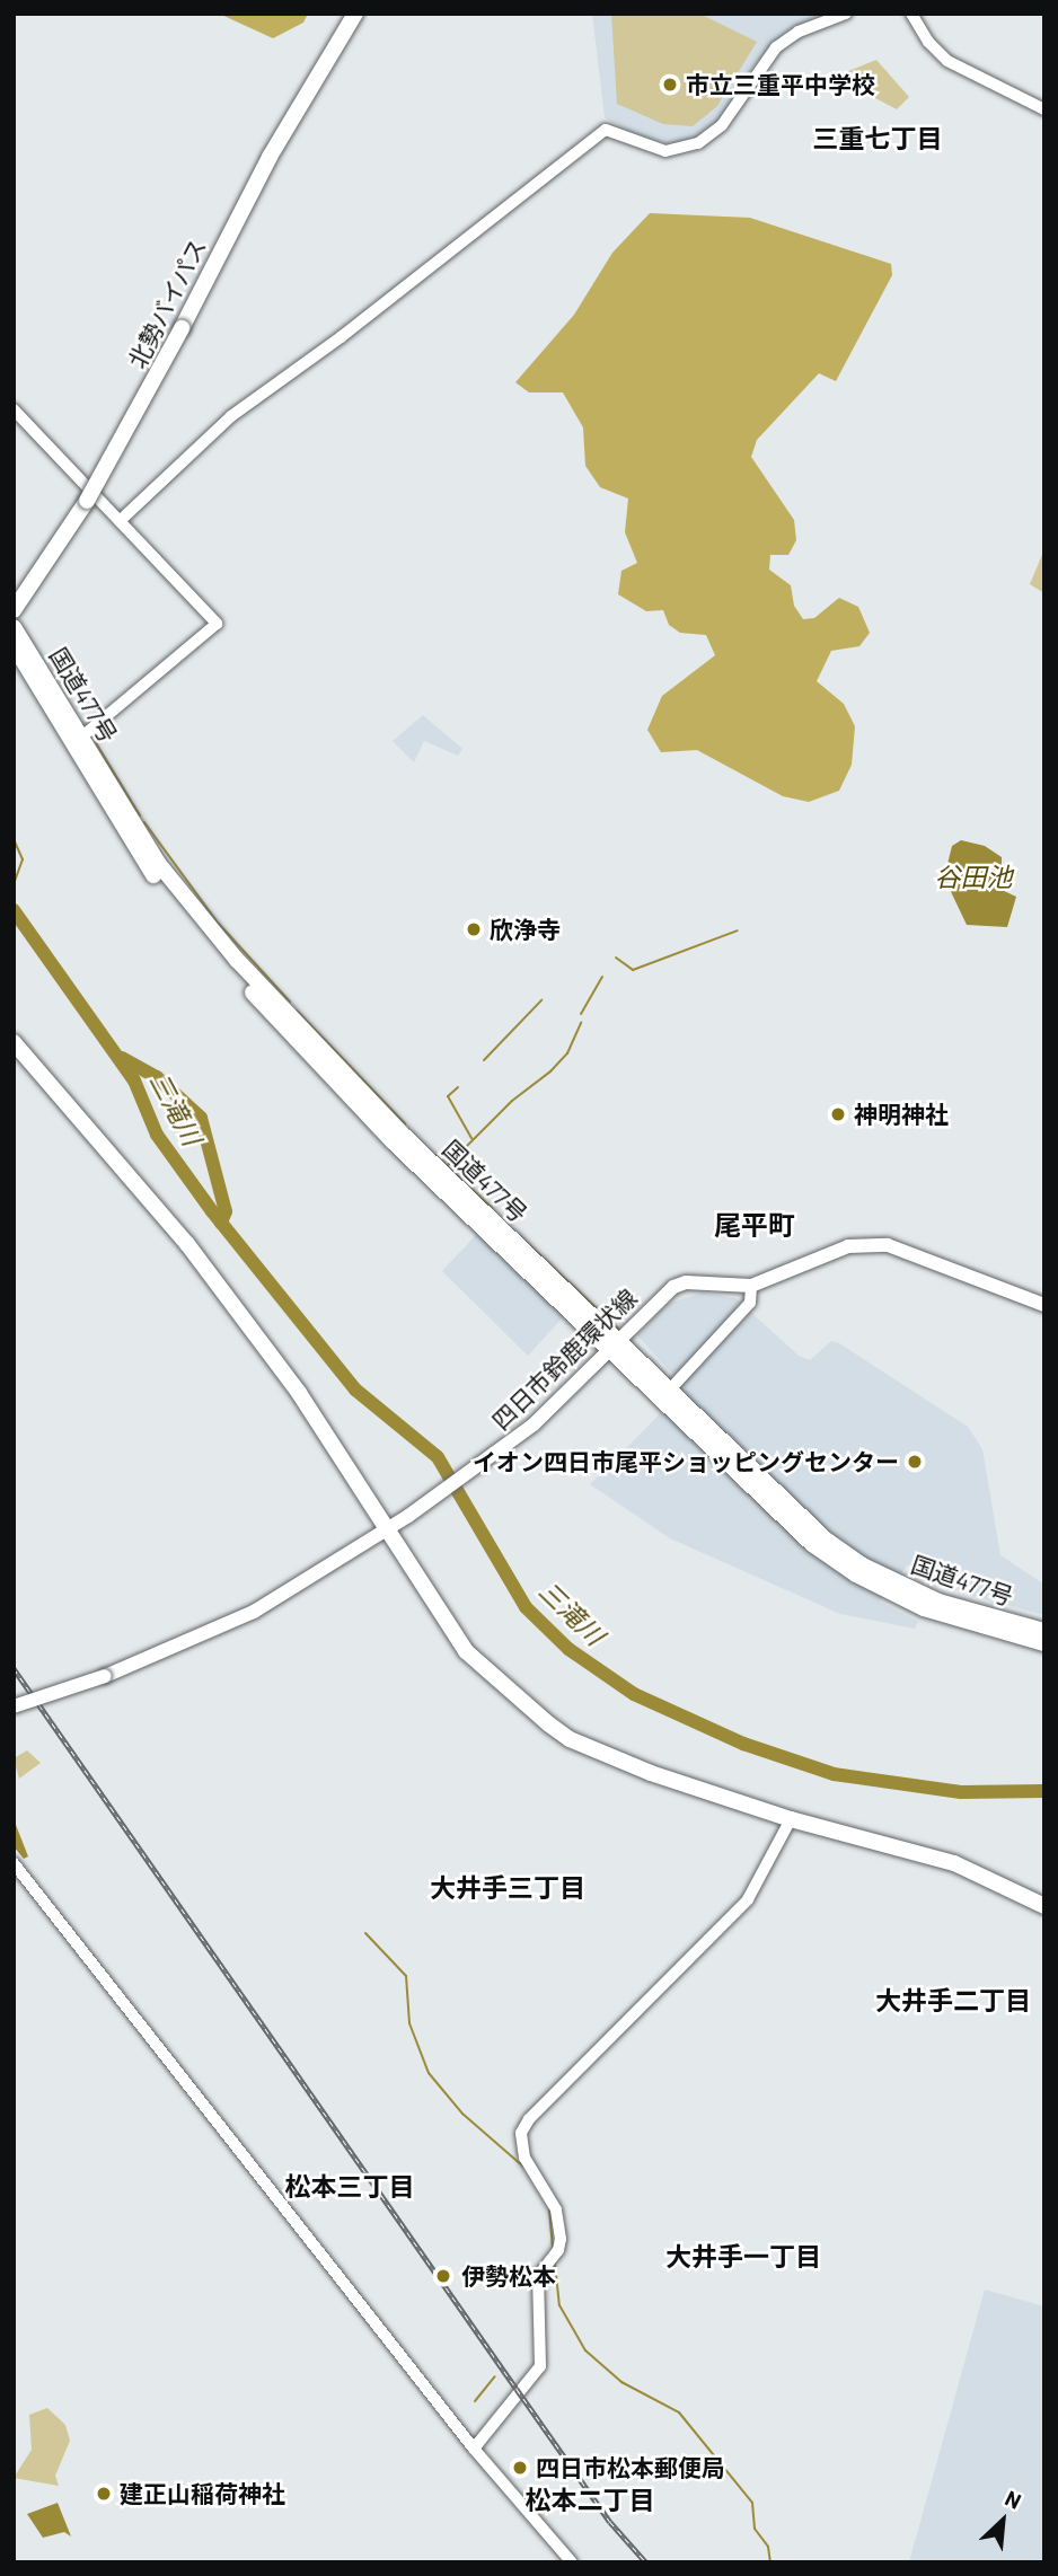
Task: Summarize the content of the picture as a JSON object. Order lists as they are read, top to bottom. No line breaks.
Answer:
{"streets":{"highway":["北勢バイパス","国道477号"],"main road":["四日市鈴鹿環状線"]},"crossings":[["国道477号","四日市鈴鹿環状線"]],"districts":["三重七丁目","尾平町","大井手三丁目","大井手二丁目","松本三丁目","大井手一丁目","松本二丁目"],"water":["谷田池","三滝川"],"places":["市立三重平中学校","欣浄寺","神明神社","イオン四日市尾平ショッピングセンター","伊勢松本","四日市松本郵便局","建正山稲荷神社"],"north":"top right"}
